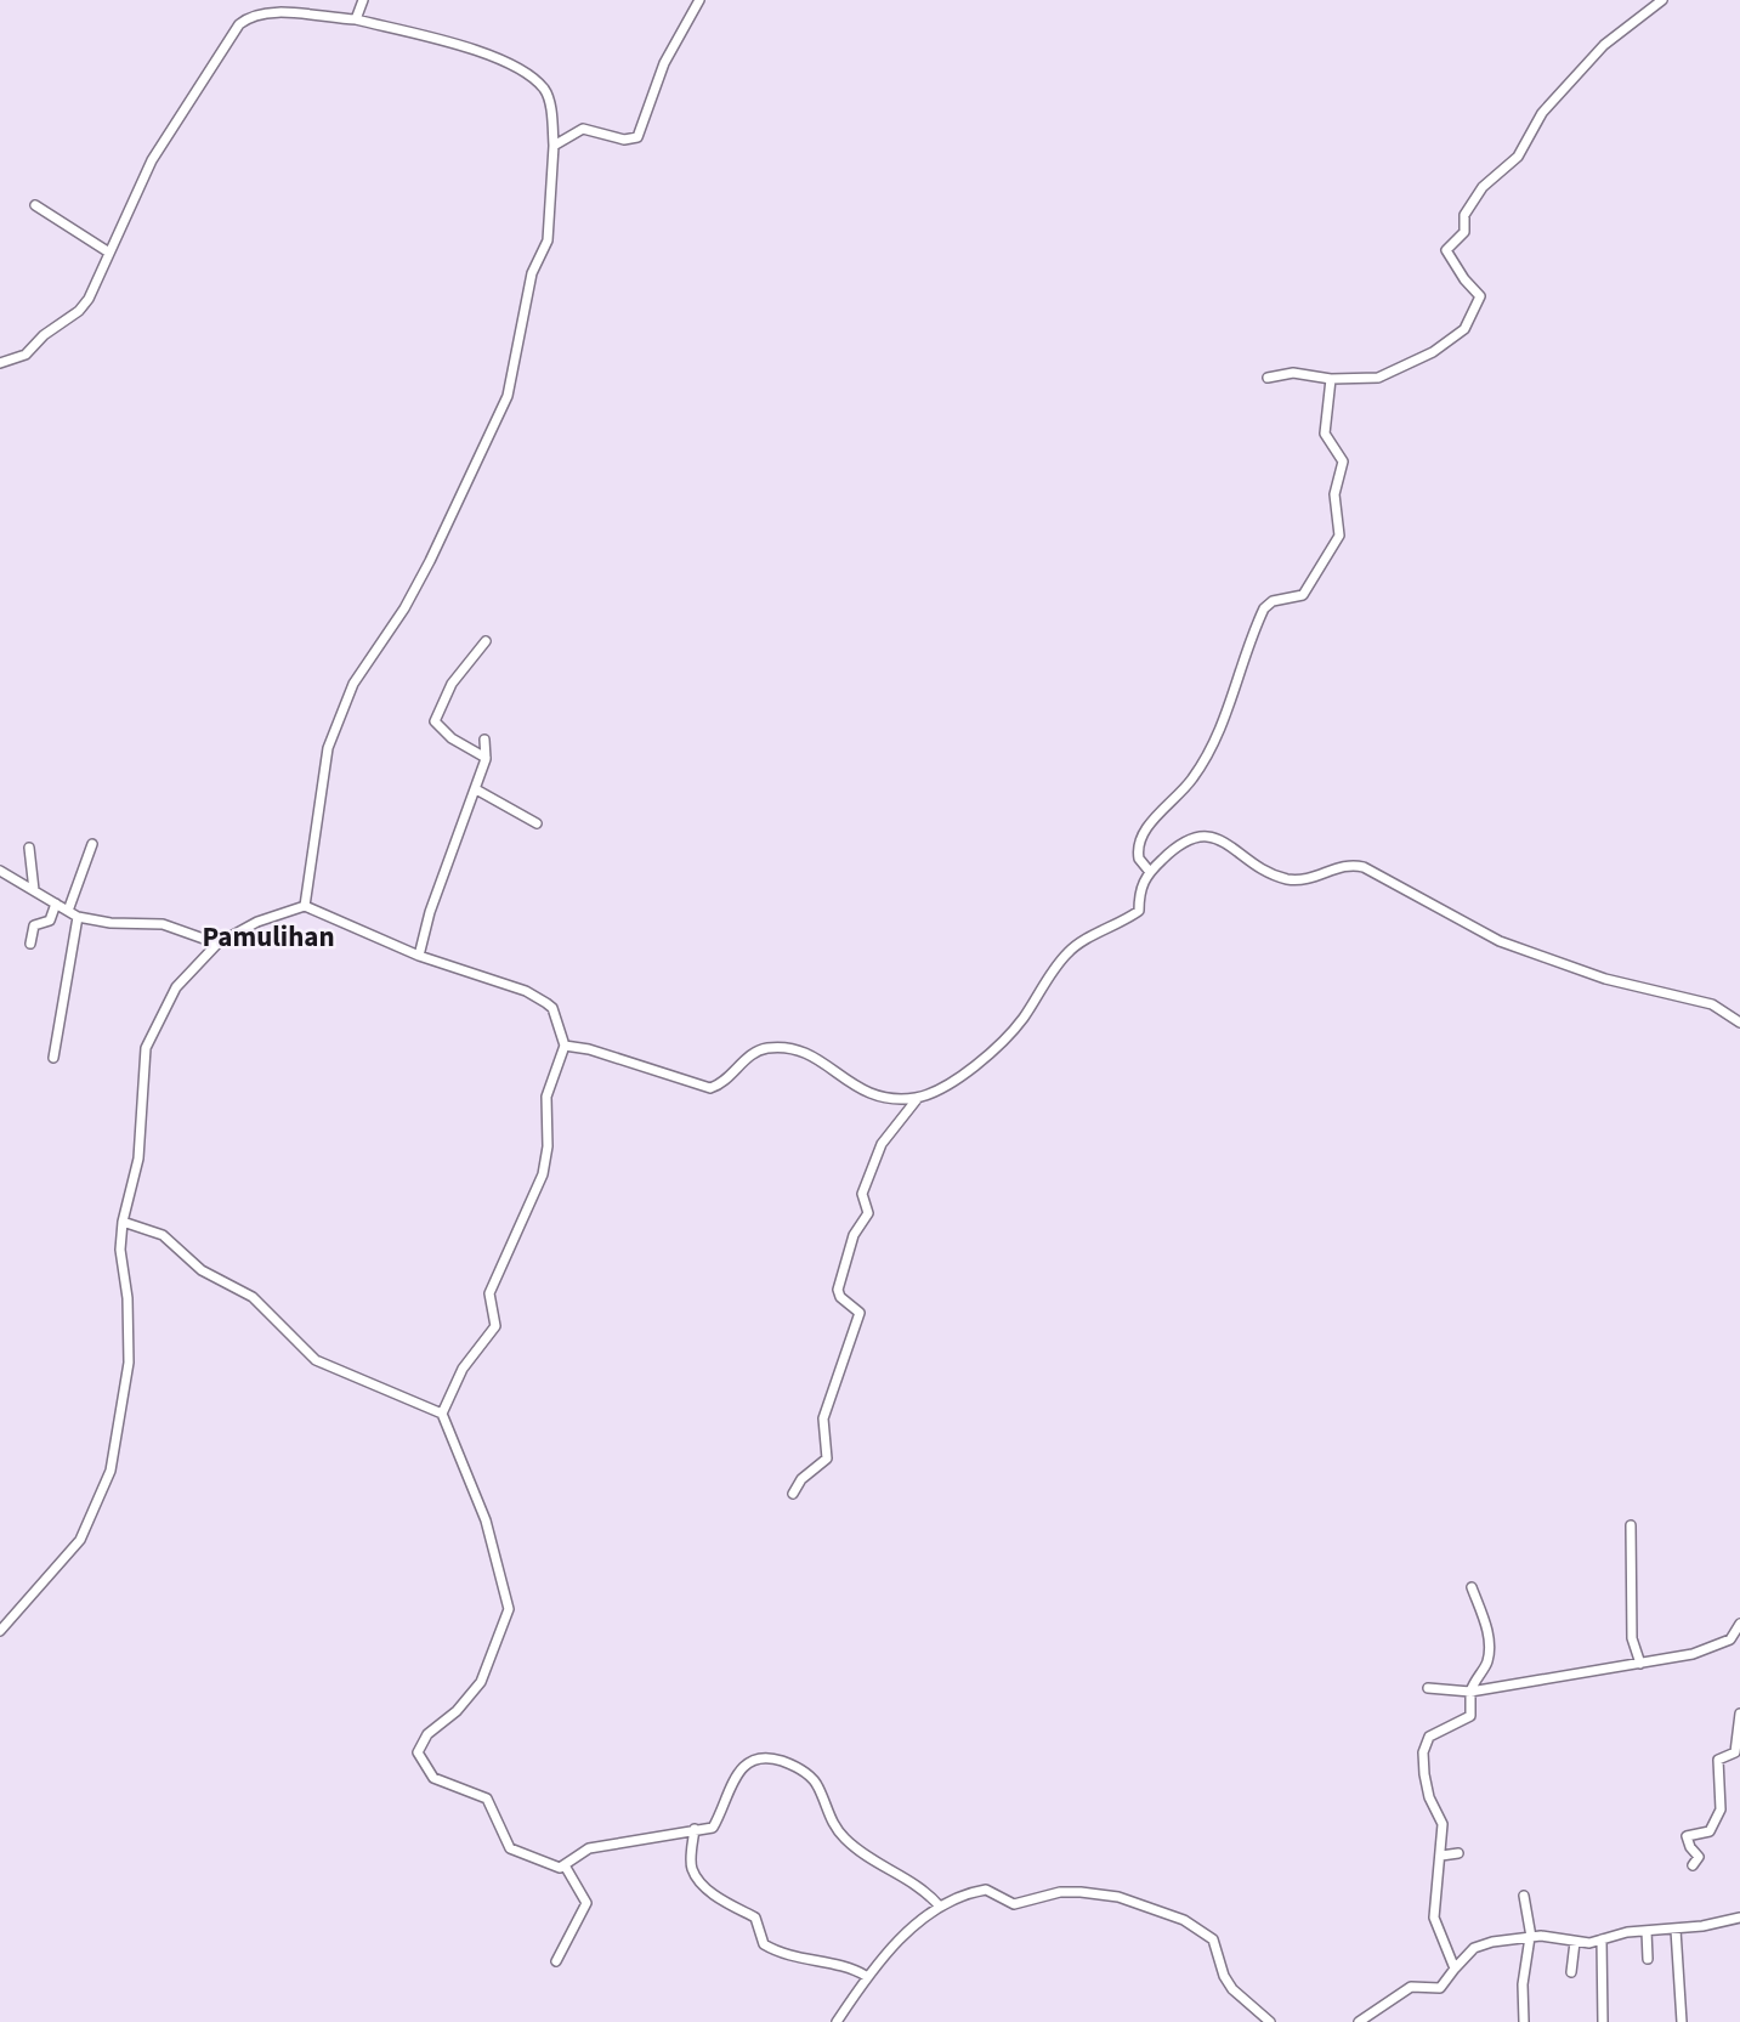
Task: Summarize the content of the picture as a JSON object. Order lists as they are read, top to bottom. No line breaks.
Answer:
{"districts":["Pamulihan"]}
